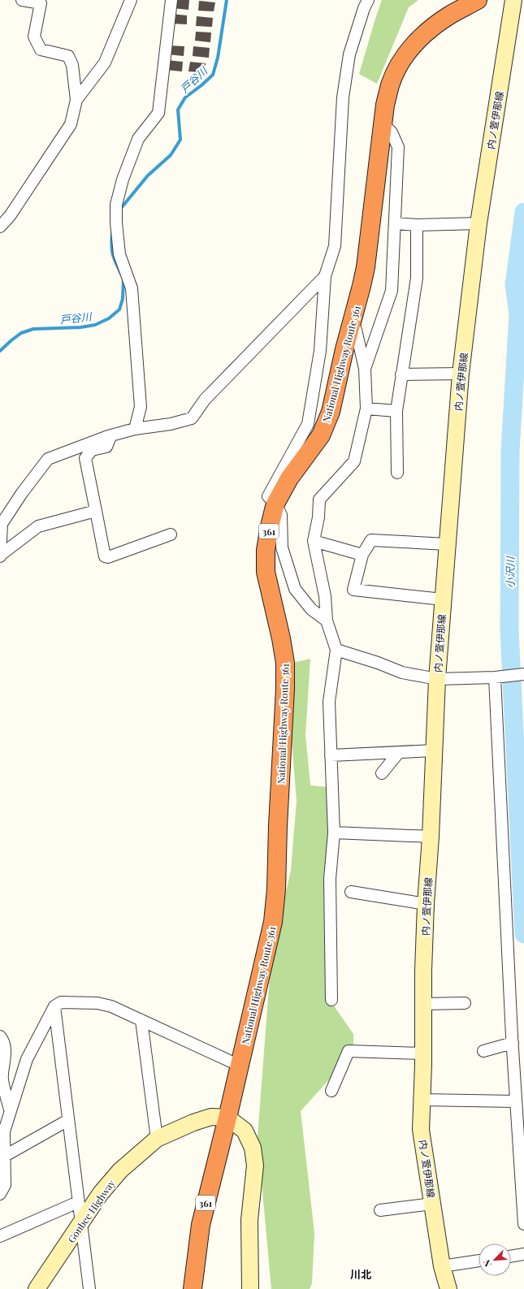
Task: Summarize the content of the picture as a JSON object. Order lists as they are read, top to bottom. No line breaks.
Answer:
{"streets":{"highway":["National Highway Route 361","361"],"main road":["内ノ萱伊那線","Gonbee Highway"]},"crossings":[["National Highway Route 361","Gonbee Highway"]],"districts":["川北"],"water":["戸谷川","小沢川"],"north":"bottom left"}
